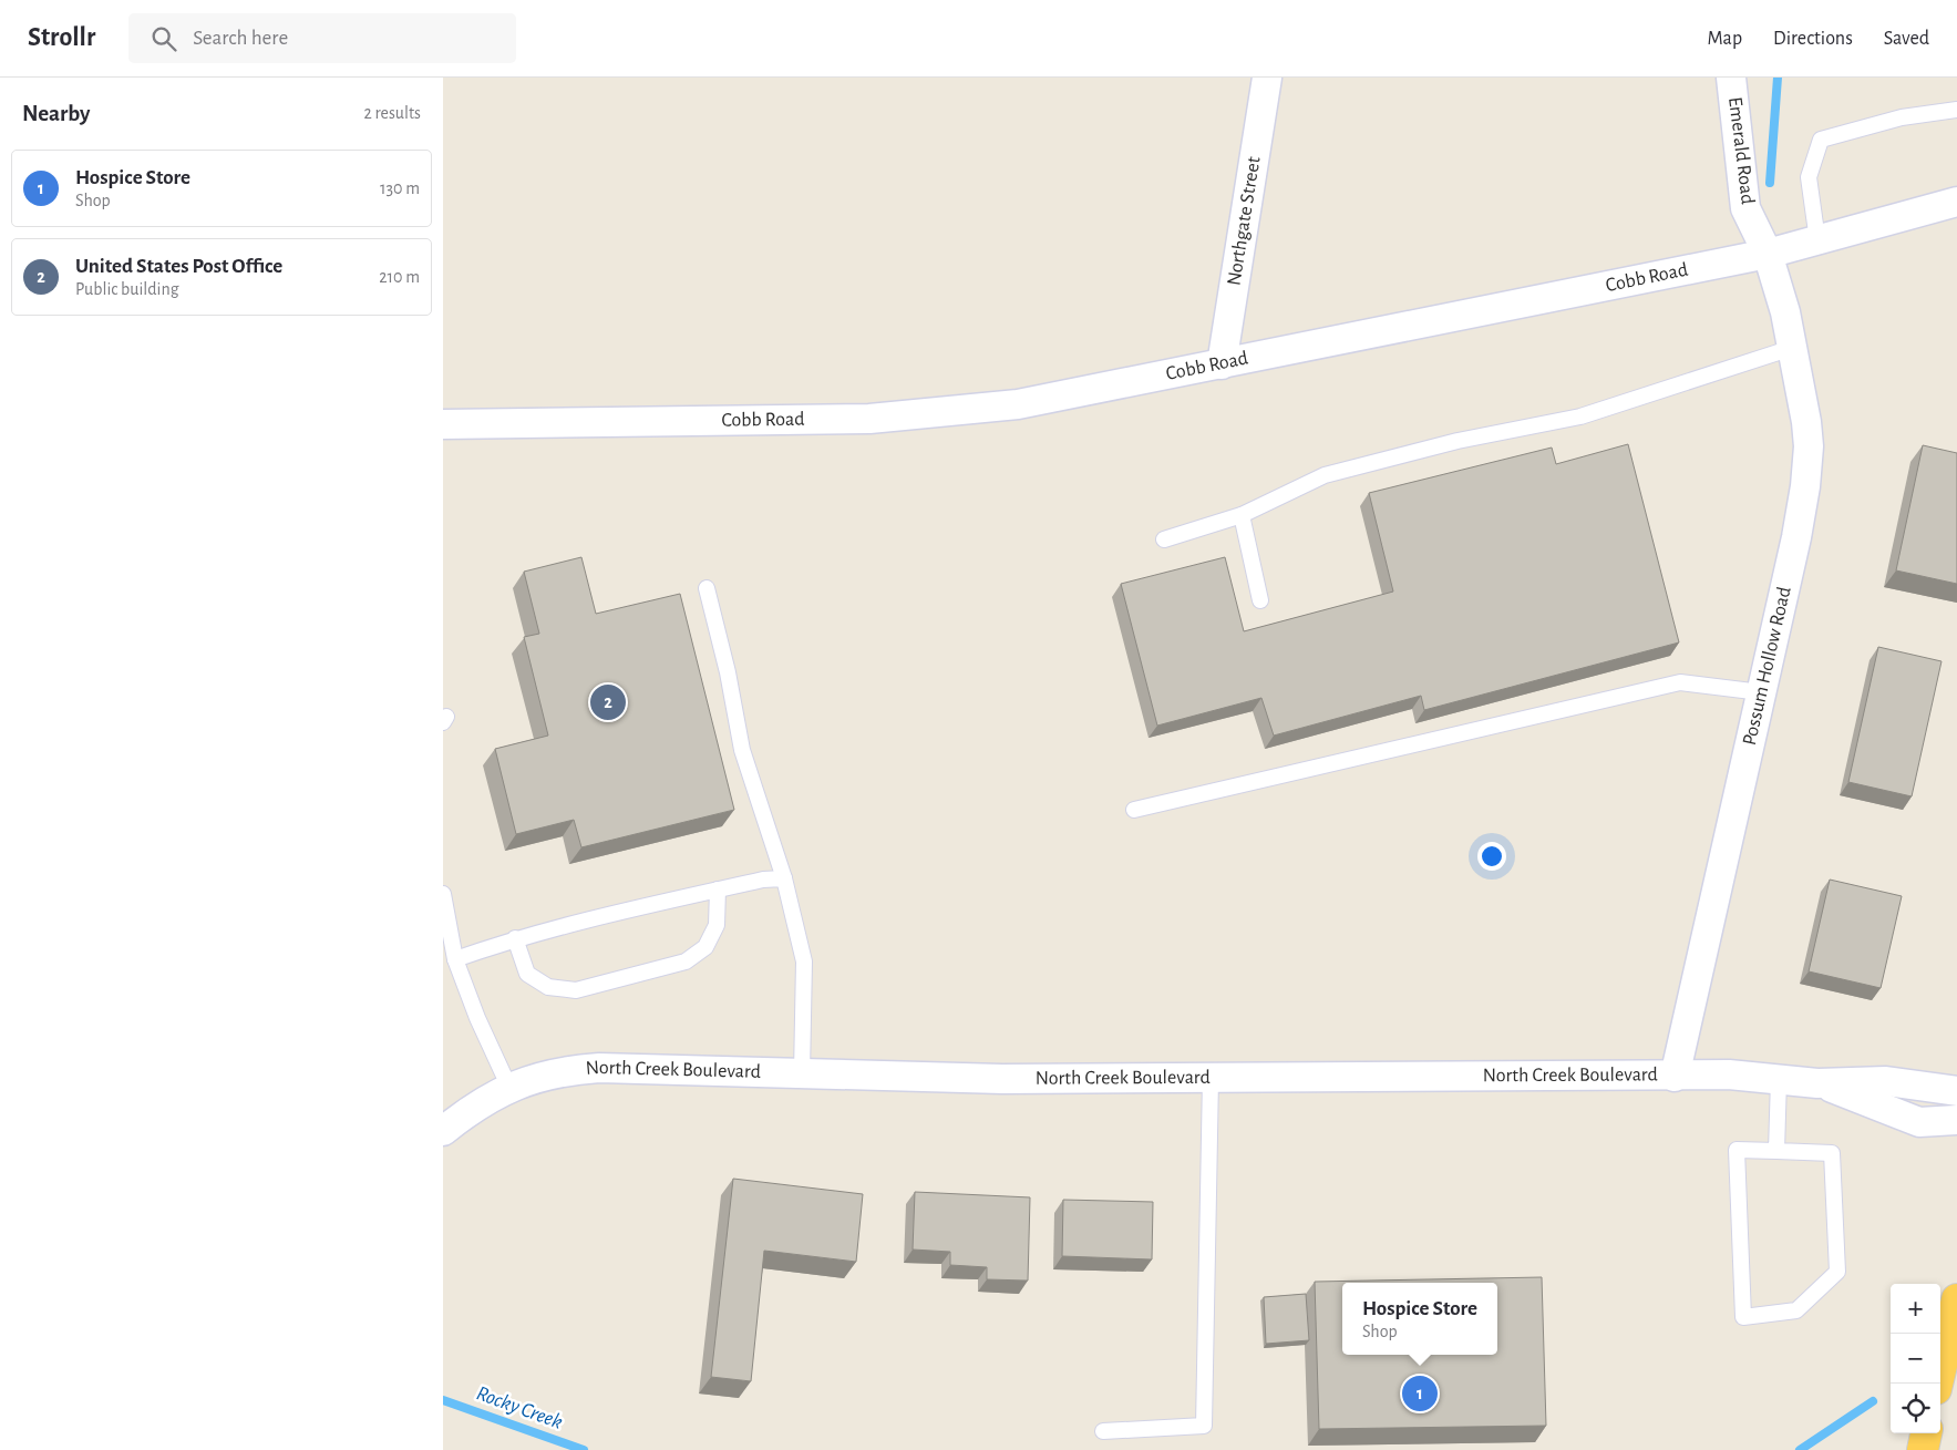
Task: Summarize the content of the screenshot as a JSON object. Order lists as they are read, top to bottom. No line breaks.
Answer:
{"streets":{"street":["Emerald Road","Northgate Street","Cobb Road","Possum Hollow Road","North Creek Boulevard"]},"crossings":[["Emerald Road","Cobb Road"],["Emerald Road","Possum Hollow Road"],["Northgate Street","Cobb Road"],["Cobb Road","Possum Hollow Road"],["Possum Hollow Road","North Creek Boulevard"]],"water":["Rocky Creek"],"page":{"header":"Strollr","search":"Search here","nav":["Map","Directions","Saved"],"heading":["Nearby","2 results"],"list":[{"mark":"1","name":"Hospice Store","note":"Shop","value":"130 m"},{"mark":"2","name":"United States Post Office","note":"Public building","value":"210 m"}],"pins":["2","1"],"popup":["Hospice Store","Shop"],"map_buttons":["+","−"]}}
